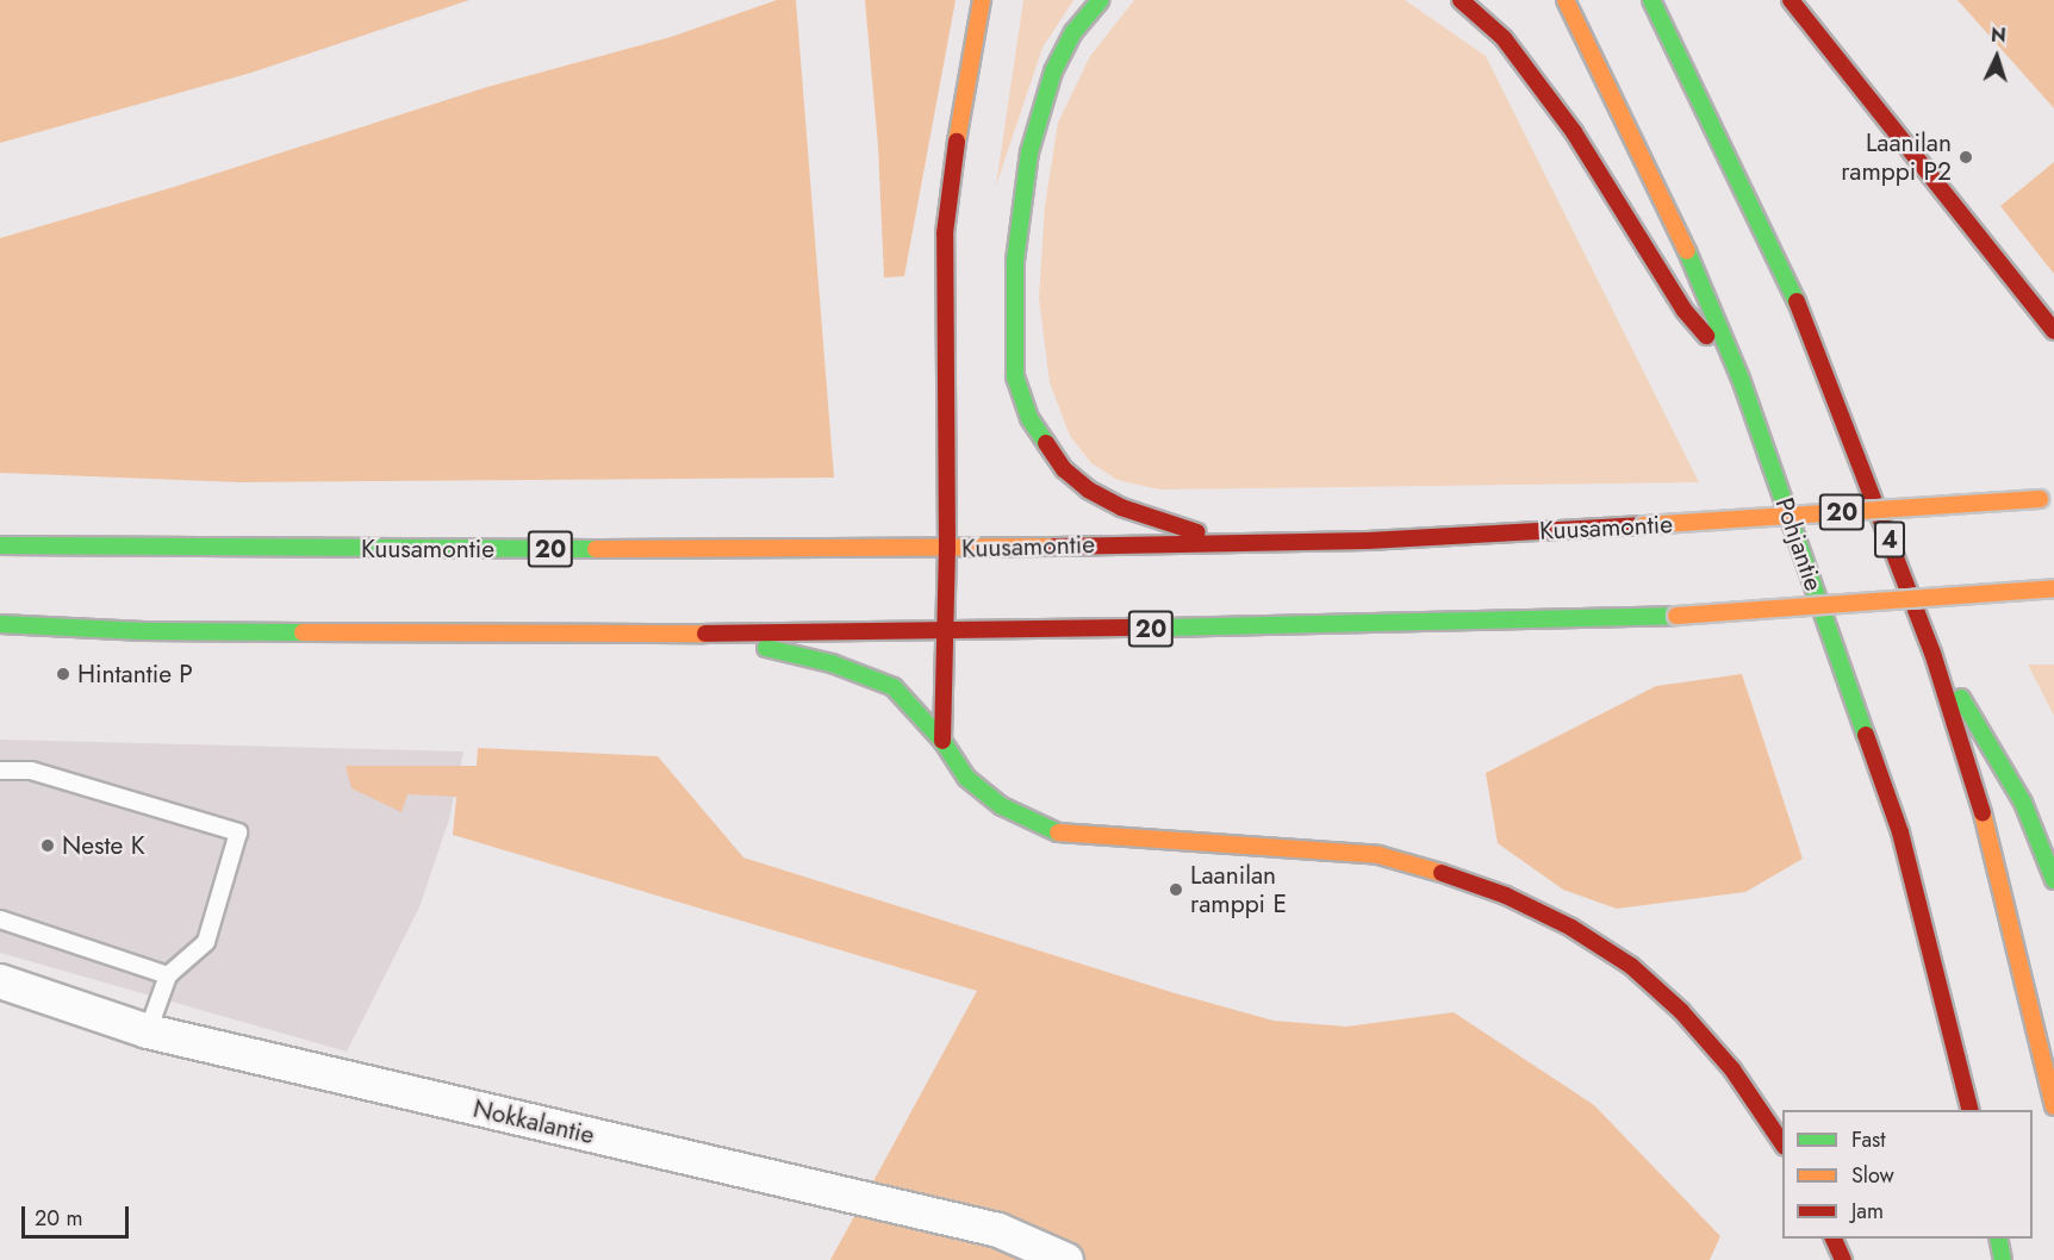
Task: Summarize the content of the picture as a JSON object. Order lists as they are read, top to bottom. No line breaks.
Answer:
{"streets":{"highway":["20","Kuusamontie","4","Pohjantie"],"street":["Nokkalantie"]},"places":["Laanilan ramppi P2","Hintantie P","Neste K","Laanilan ramppi E"],"legend":["Fast","Slow","Jam"],"scale_bar":"20 m","north":"top"}
